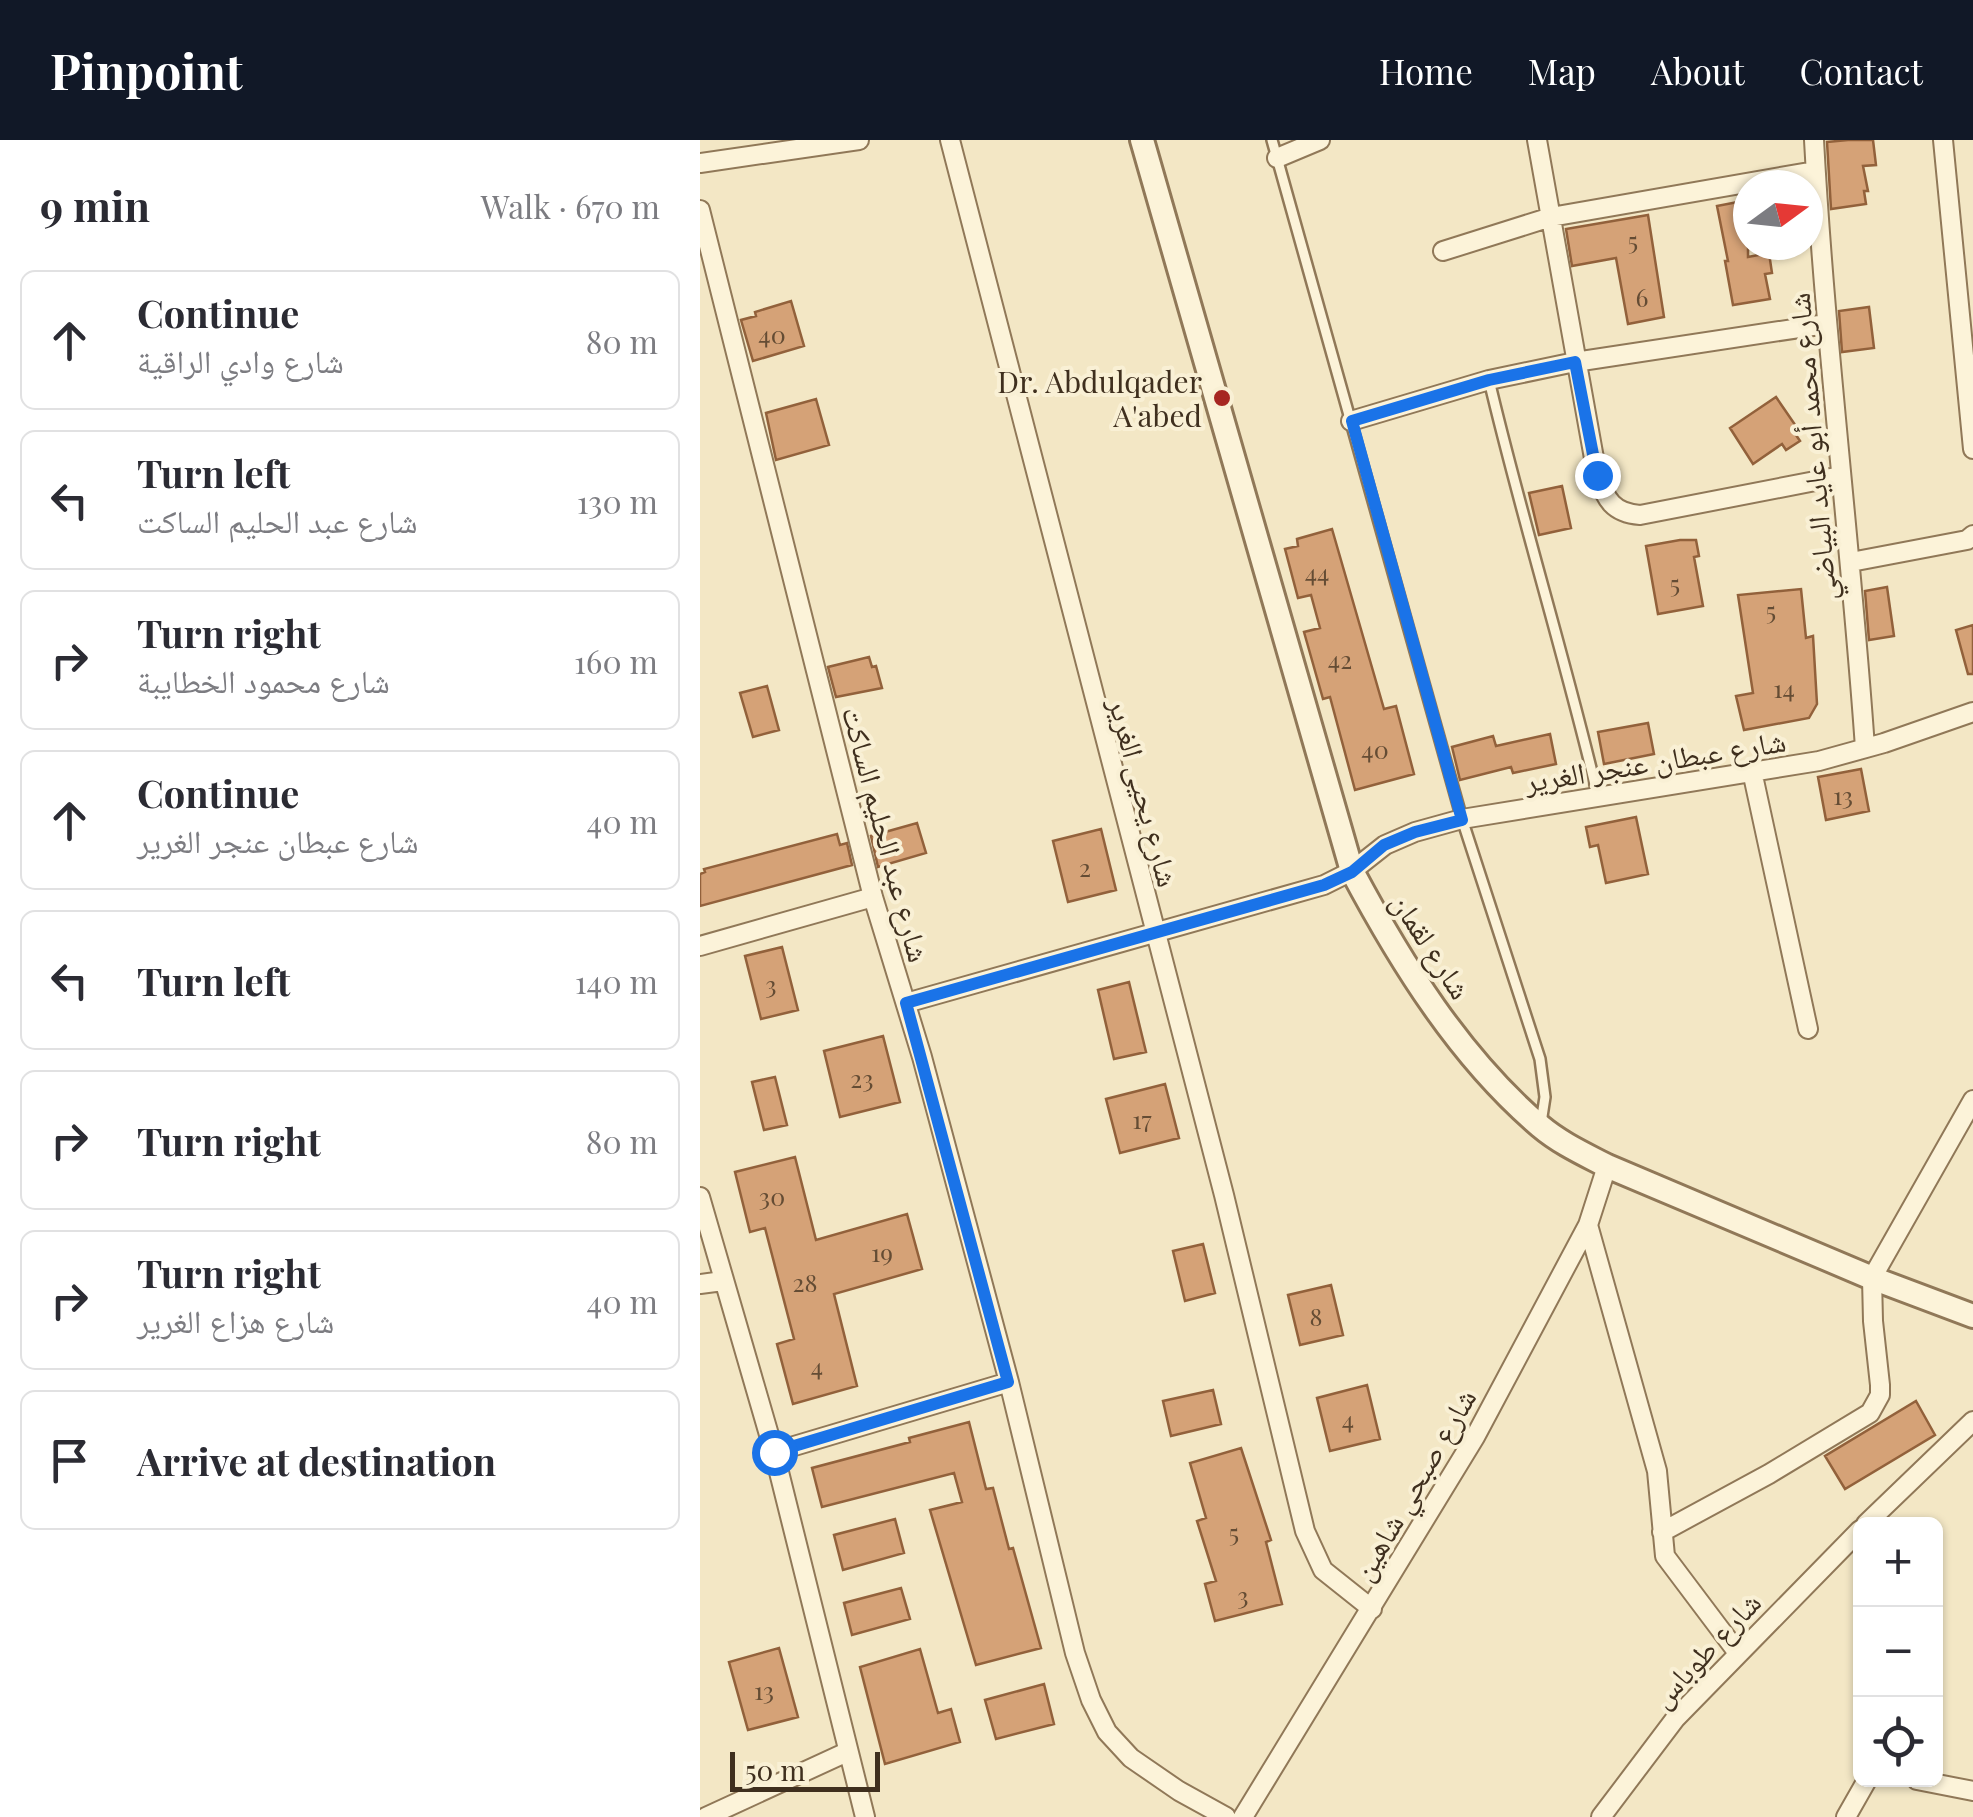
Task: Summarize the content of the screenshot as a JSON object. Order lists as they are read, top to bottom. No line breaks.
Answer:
{"streets":{"street":["شارع محمد أبو عايد البياضي","شارع عبطان عنجر الغرير","شارع يحيى الغرير","شارع عبد الحليم الساكت","شارع لقمان","شارع صبحي شاهين","شارع طوباس"]},"crossings":[["شارع محمد أبو عايد البياضي","شارع عبطان عنجر الغرير"],["شارع عبطان عنجر الغرير","شارع يحيى الغرير"],["شارع عبطان عنجر الغرير","شارع عبد الحليم الساكت"],["شارع عبطان عنجر الغرير","شارع لقمان"],["شارع يحيى الغرير","شارع صبحي شاهين"],["شارع لقمان","شارع صبحي شاهين"]],"places":["Dr. Abdulqader A'abed"],"house_numbers":["5","6","40","44","5","5","42","14","40","13","2","3","23","17","30","19","28","8","4","4","5","3","13"],"scale_bar":"50 m","north":"right","page":{"header":"Pinpoint","nav":["Home","Map","About","Contact"],"heading":["9 min","Walk · 670 m"],"list":[["Continue","شارع وادي الراقية","80 m"],["Turn left","شارع عبد الحليم الساكت","130 m"],["Turn right","شارع محمود الخطايبة","160 m"],["Continue","شارع عبطان عنجر الغرير","40 m"],["Turn left","140 m"],["Turn right","80 m"],["Turn right","شارع هزاع الغرير","40 m"],"Arrive at destination"],"map_buttons":["+","−"],"scale":"50 m"}}
